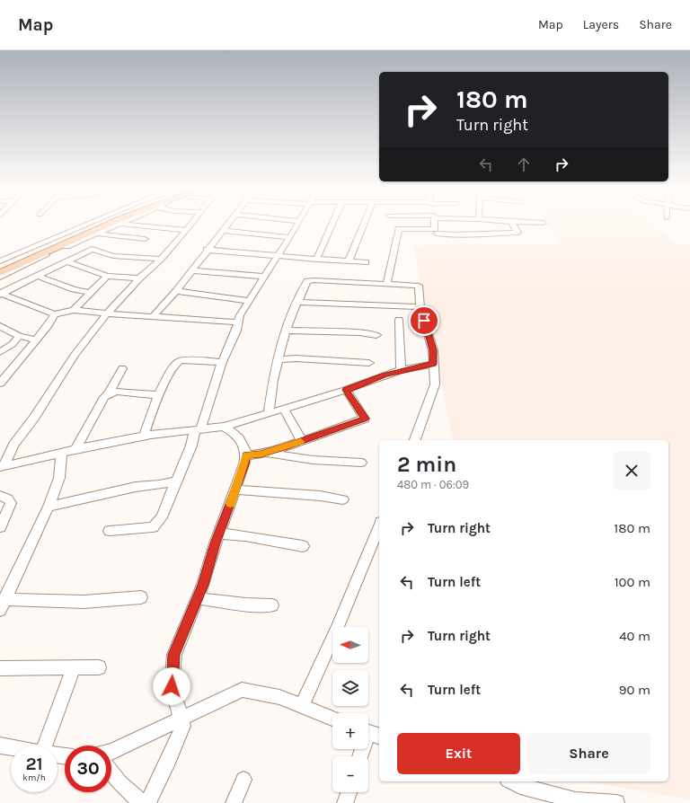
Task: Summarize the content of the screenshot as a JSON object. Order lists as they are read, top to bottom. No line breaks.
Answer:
{"north":"left","page":{"header":"Map","nav":["Map","Layers","Share"],"turn":["180 m","Turn right"],"heading":["2 min","480 m · 06:09"],"list":[{"name":"Turn right","value":"180 m"},{"name":"Turn left","value":"100 m"},{"name":"Turn right","value":"40 m"},{"name":"Turn left","value":"90 m"}],"map_buttons":["+","−"],"buttons":["Exit","Share"],"speed":"21 km/h","limit":"30"}}
